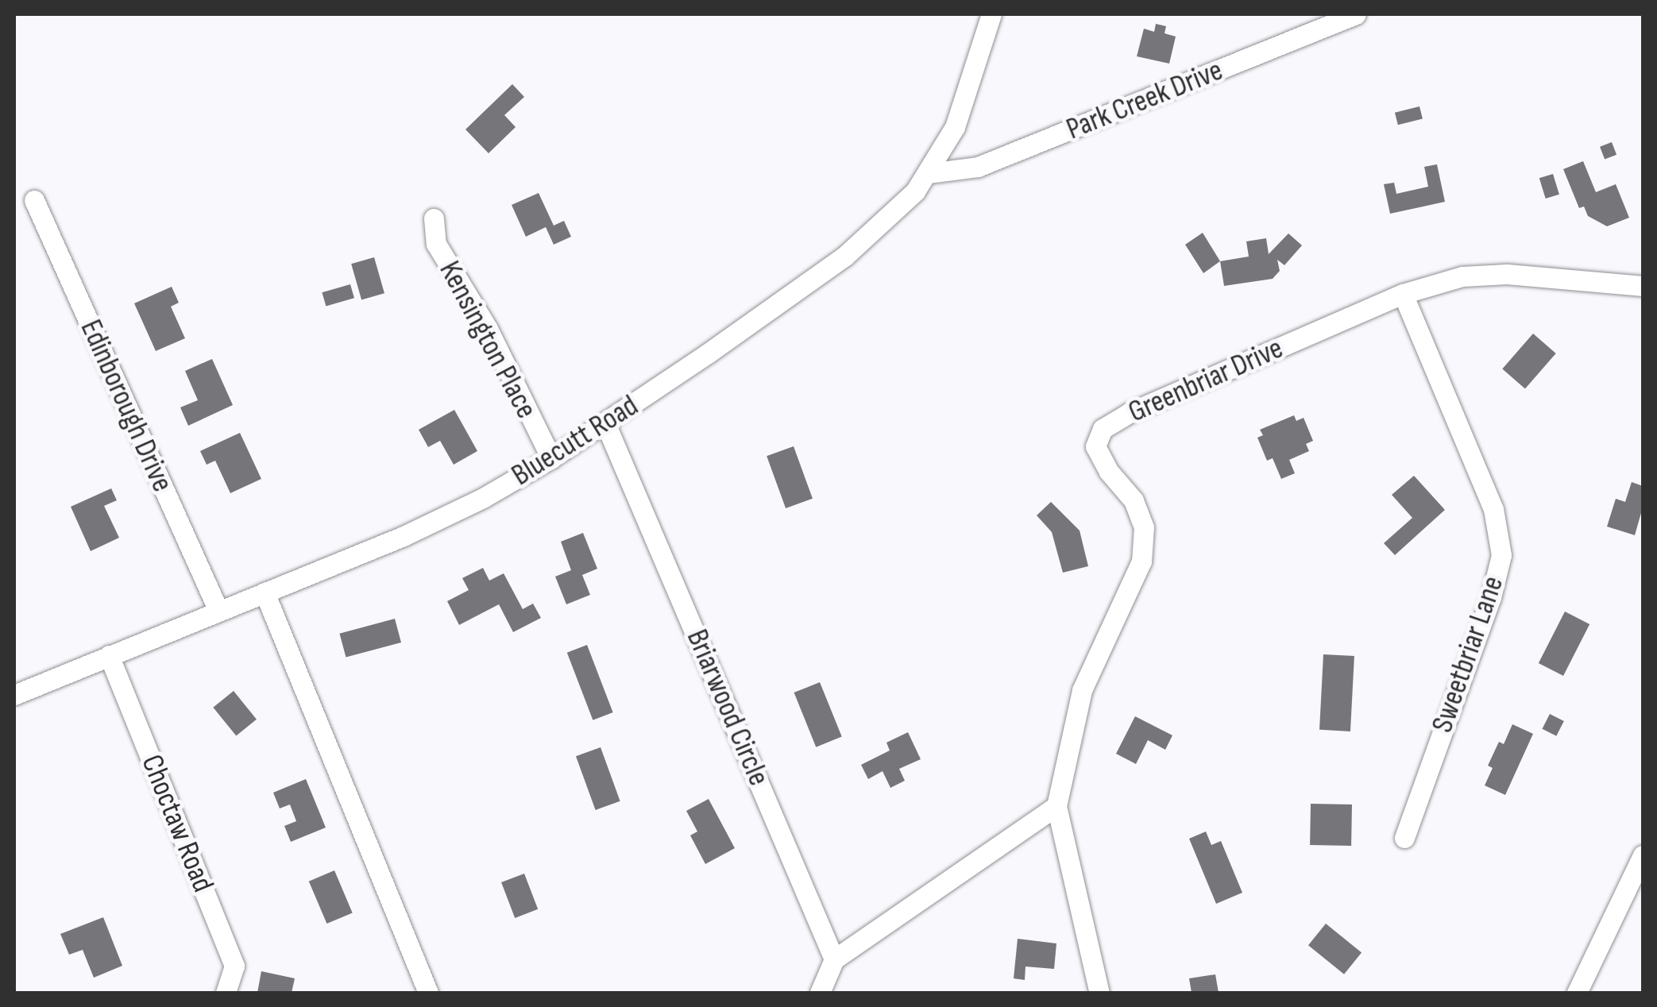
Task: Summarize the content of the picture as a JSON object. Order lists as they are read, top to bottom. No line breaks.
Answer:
{"streets":{"street":["Park Creek Drive","Kensington Place","Greenbriar Drive","Edinborough Drive","Bluecutt Road","Sweetbriar Lane","Briarwood Circle","Choctaw Road"]},"crossings":[["Park Creek Drive","Bluecutt Road"],["Kensington Place","Bluecutt Road"],["Greenbriar Drive","Sweetbriar Lane"],["Edinborough Drive","Bluecutt Road"],["Bluecutt Road","Briarwood Circle"],["Bluecutt Road","Choctaw Road"]]}
